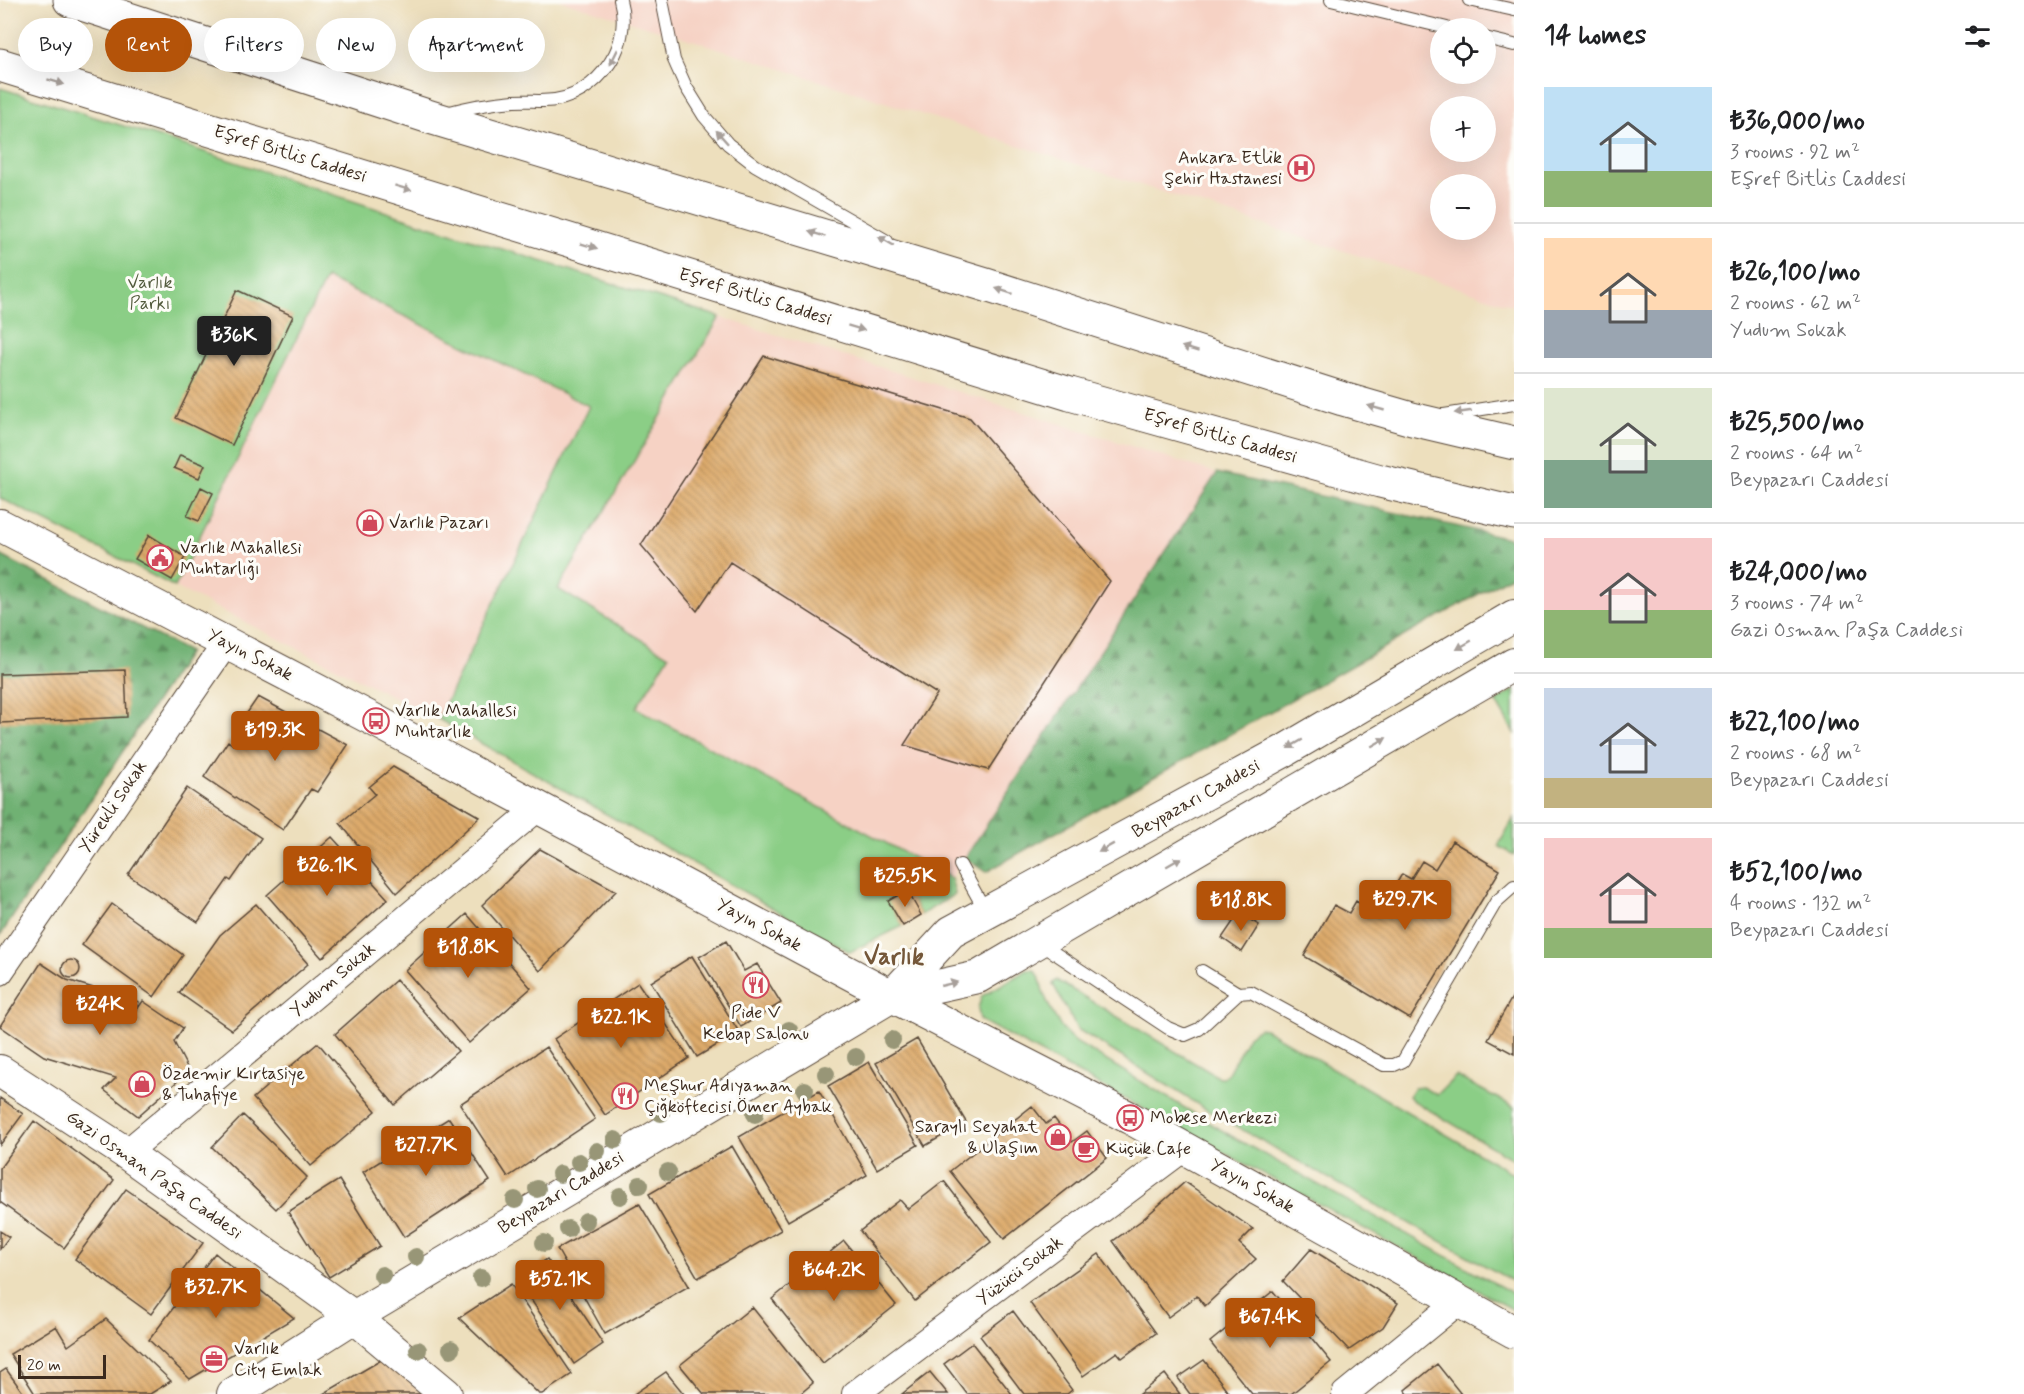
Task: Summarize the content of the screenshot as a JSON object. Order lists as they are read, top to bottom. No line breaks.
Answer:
{"streets":{"main road":["Eşref Bitlis Caddesi"],"street":["Yayın Sokak","Beypazarı Caddesi","Yürekli Sokak","Yudum Sokak","Gazi Osman Paşa Caddesi","Yüzücü Sokak"]},"crossings":[["Yayın Sokak","Beypazarı Caddesi"],["Yayın Sokak","Yürekli Sokak"],["Yayın Sokak","Yudum Sokak"],["Yayın Sokak","Yüzücü Sokak"],["Beypazarı Caddesi","Gazi Osman Paşa Caddesi"],["Yudum Sokak","Gazi Osman Paşa Caddesi"]],"districts":["Varlık"],"parks":["Varlık Parkı"],"places":{"hospital":["Ankara Etlik Şehir Hastanesi"],"shop":["Varlık Pazarı","Özdemir Kırtasiye & Tuhafiye","Saraylı Seyahat & Ulaşım"],"public building":["Varlık Mahallesi Muhtarlığı"],"bus stop":["Varlık Mahallesi Muhtarlık","Mobese Merkezi"],"restaurant":["Pide V Kebap Salonu","Meşhur Adıyaman Çiğköftecisi Ömer Aybak"],"cafe":["Küçük Cafe"],"office":["Varlık City Emlak"]},"scale_bar":"20 m","page":{"heading":"14 homes","map_buttons":["+","−"],"chip":["Buy","Rent","Filters","New","Apartment"],"list":[{"name":"₺36,000/mo","note":"3 rooms · 92 m² · Eşref Bitlis Caddesi"},{"name":"₺26,100/mo","note":"2 rooms · 62 m² · Yudum Sokak"},{"name":"₺25,500/mo","note":"2 rooms · 64 m² · Beypazarı Caddesi"},{"name":"₺24,000/mo","note":"3 rooms · 74 m² · Gazi Osman Paşa Caddesi"},{"name":"₺22,100/mo","note":"2 rooms · 68 m² · Beypazarı Caddesi"},{"name":"₺52,100/mo","note":"4 rooms · 132 m² · Beypazarı Caddesi"}],"price":["₺36K","₺19.3K","₺26.1K","₺25.5K","₺29.7K","₺18.8K","₺18.8K","₺24K","₺22.1K","₺27.7K","₺64.2K","₺52.1K","₺32.7K","₺67.4K"],"scale":"20 m"}}
